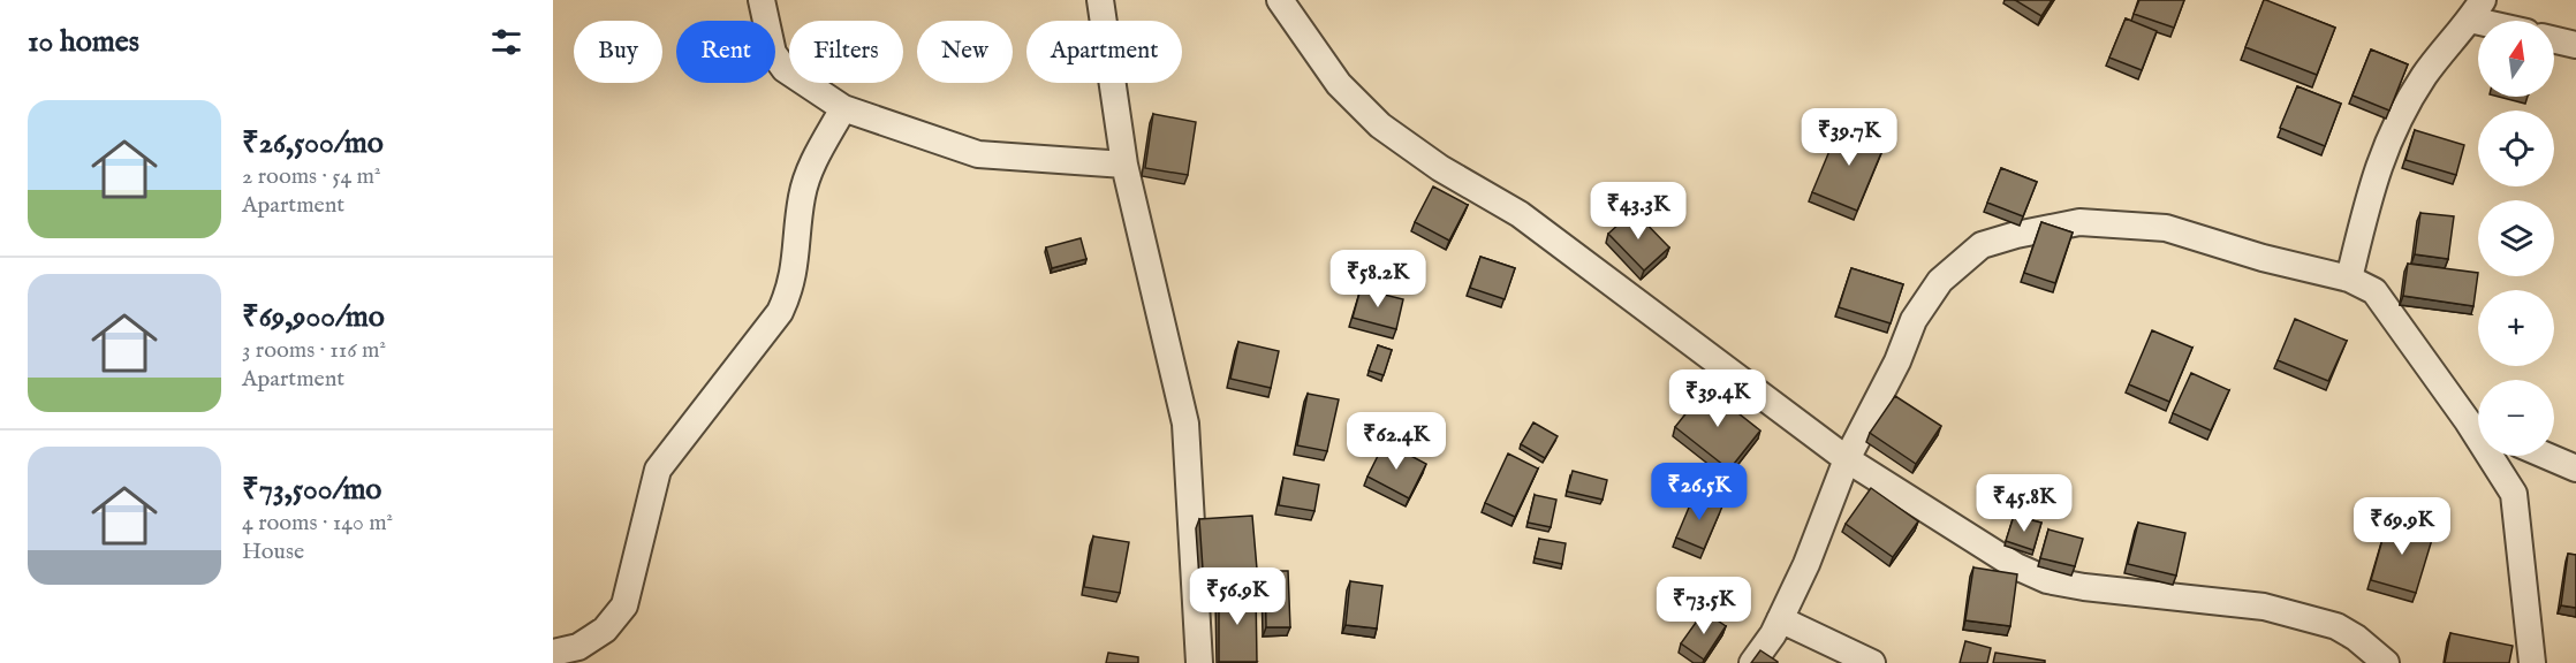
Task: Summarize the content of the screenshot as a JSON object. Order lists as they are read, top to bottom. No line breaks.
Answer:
{"north":"top","page":{"heading":"10 homes","map_buttons":["+","−"],"chip":["Buy","Rent","Filters","New","Apartment"],"list":[{"name":"₹26,500/mo","note":"2 rooms · 54 m² · Apartment"},{"name":"₹69,900/mo","note":"3 rooms · 116 m² · Apartment"},{"name":"₹73,500/mo","note":"4 rooms · 140 m² · House"}],"price":["₹39.7K","₹43.3K","₹58.2K","₹39.4K","₹62.4K","₹26.5K","₹45.8K","₹69.9K","₹56.9K","₹73.5K"]}}
